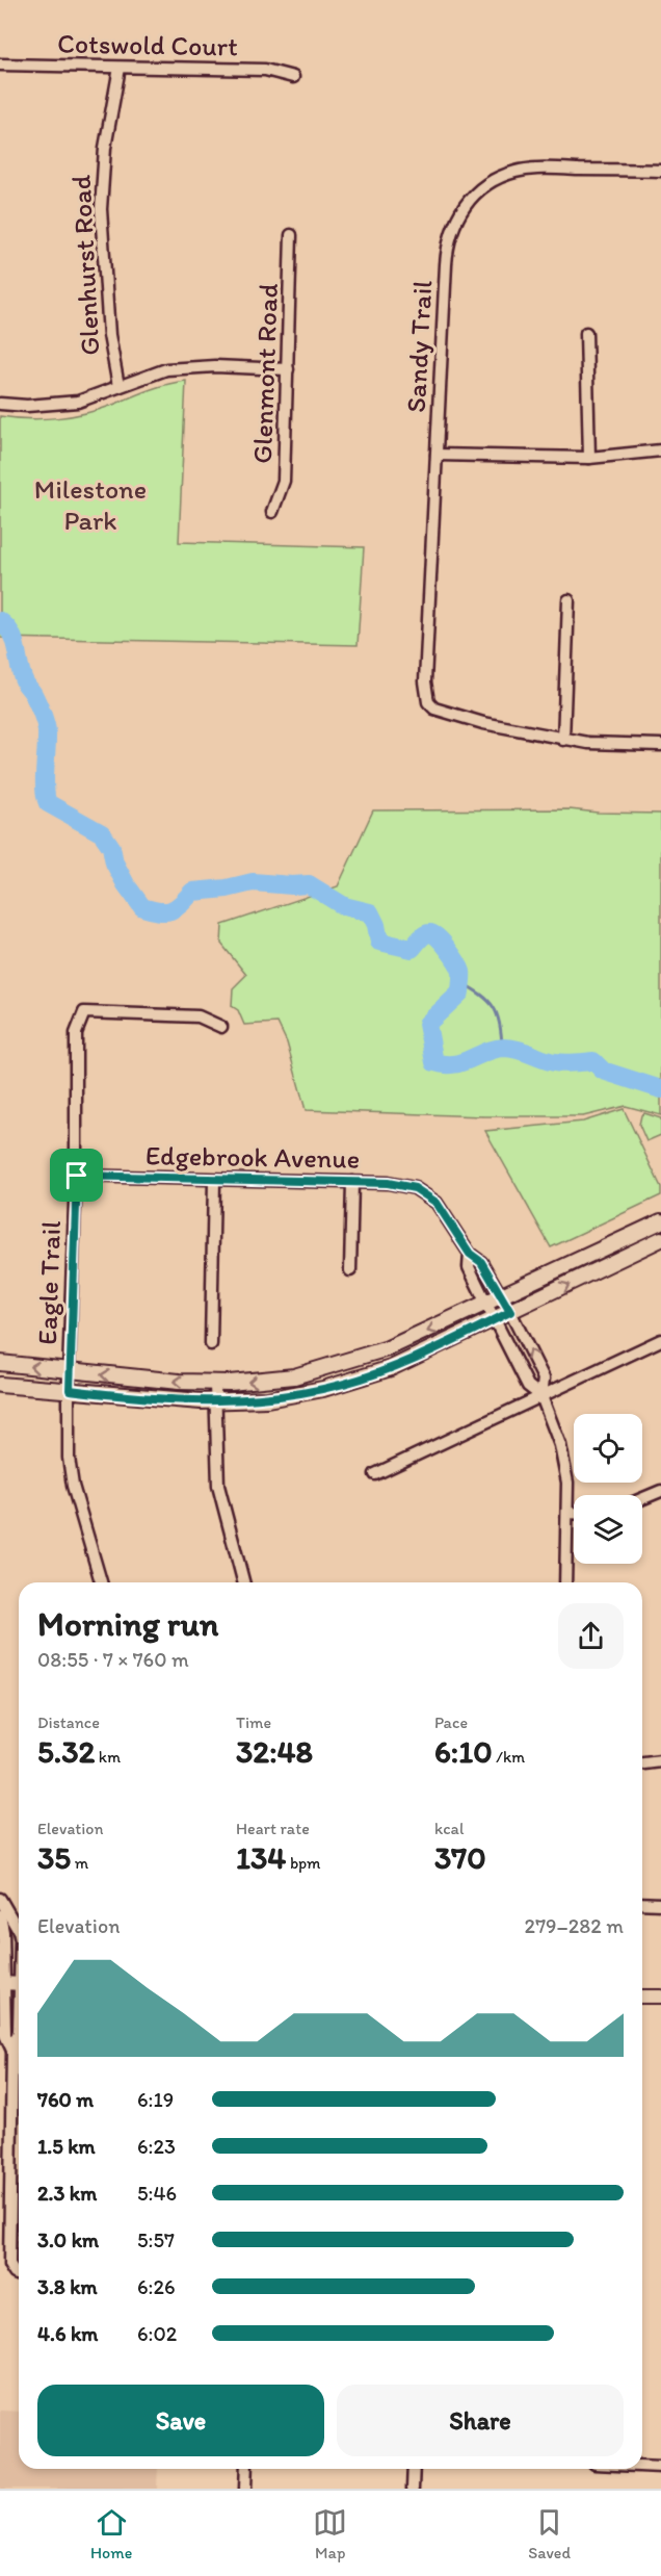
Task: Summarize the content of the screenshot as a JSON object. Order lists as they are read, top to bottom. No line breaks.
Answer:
{"streets":{"street":["Cotswold Court","Glenhurst Road","Sandy Trail","Glenmont Road","Edgebrook Avenue","Eagle Trail"]},"crossings":[["Cotswold Court","Glenhurst Road"],["Edgebrook Avenue","Eagle Trail"]],"parks":["Milestone Park"],"page":{"heading":["Morning run","08:55 · 7 × 760 m"],"stats":[["Distance","5.32 km"],["Time","32:48"],["Pace","6:10 /km"],["Elevation","35 m"],["Heart rate","134 bpm"],["kcal","370"]],"chart":["Elevation","279–282 m"],"list":[{"name":"760 m","note":"6:19"},{"name":"1.5 km","note":"6:23"},{"name":"2.3 km","note":"5:46"},{"name":"3.0 km","note":"5:57"},{"name":"3.8 km","note":"6:26"},{"name":"4.6 km","note":"6:02"}],"buttons":["Save","Share"],"tabs":["Home","Map","Saved"]}}
